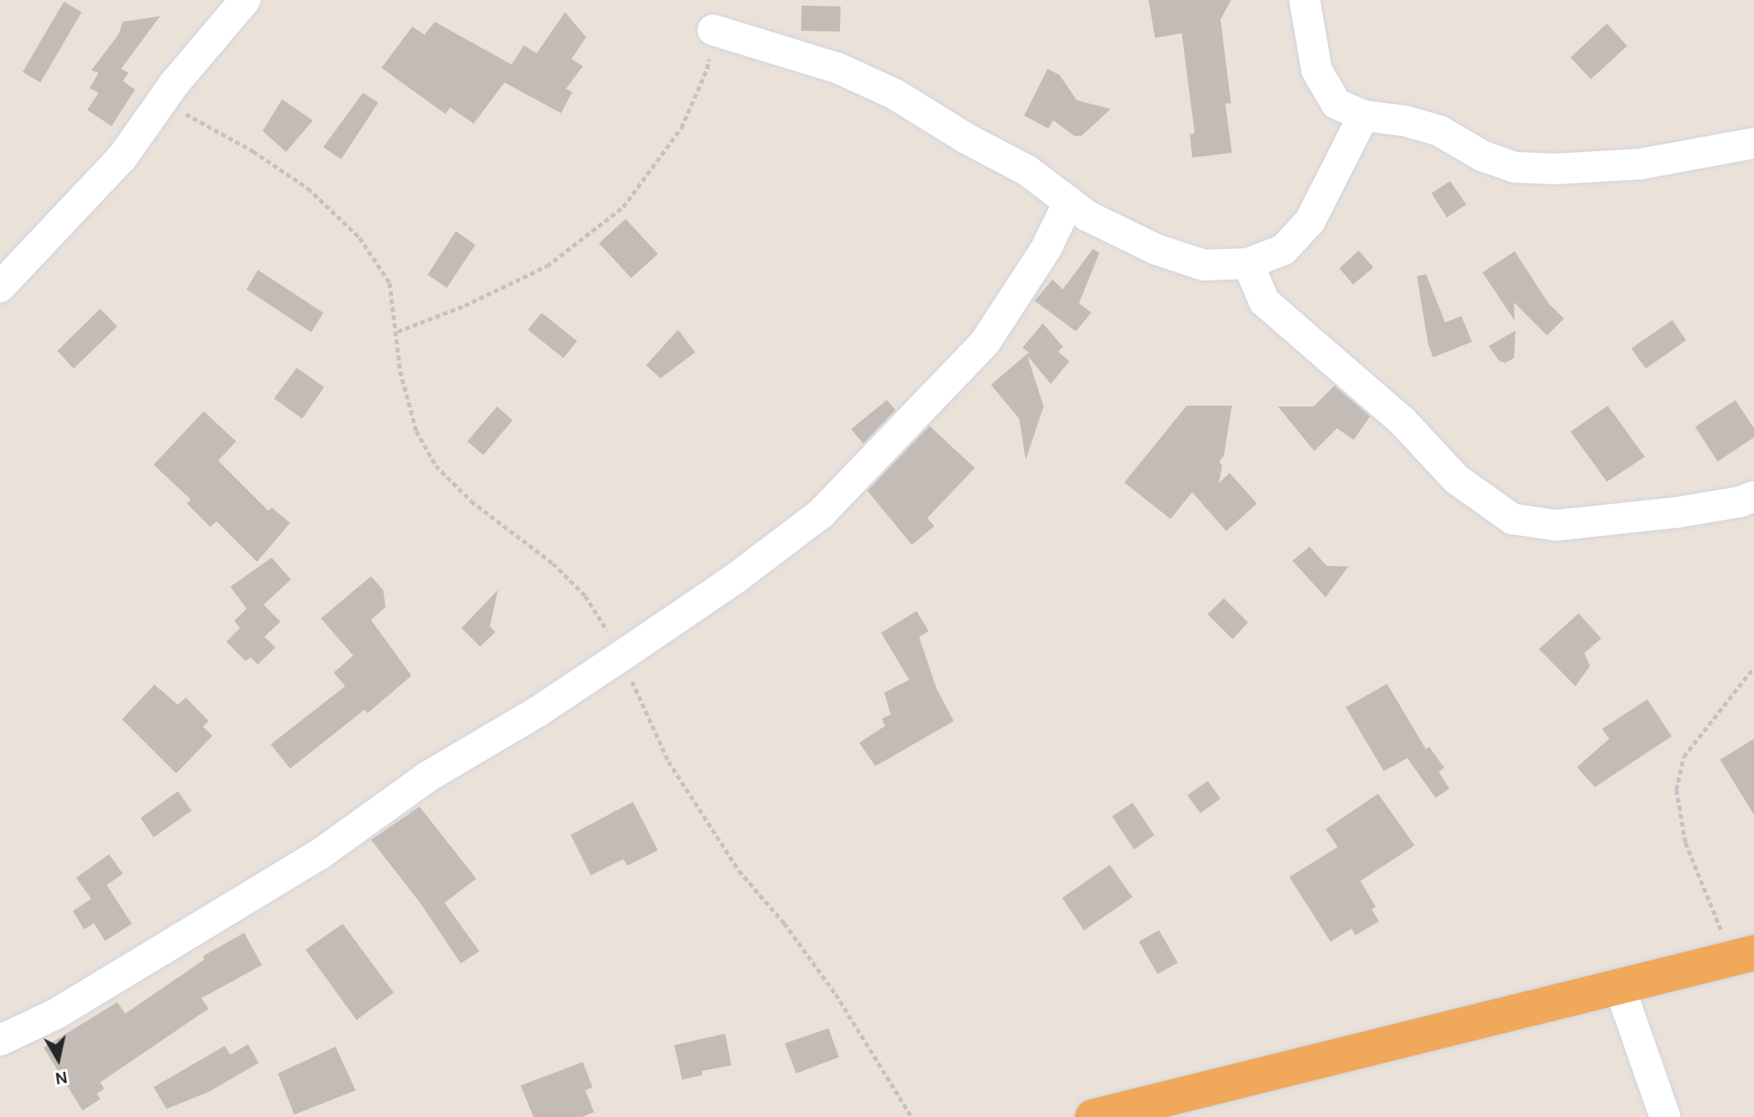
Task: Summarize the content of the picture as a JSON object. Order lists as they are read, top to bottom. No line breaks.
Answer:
{"north":"bottom"}
